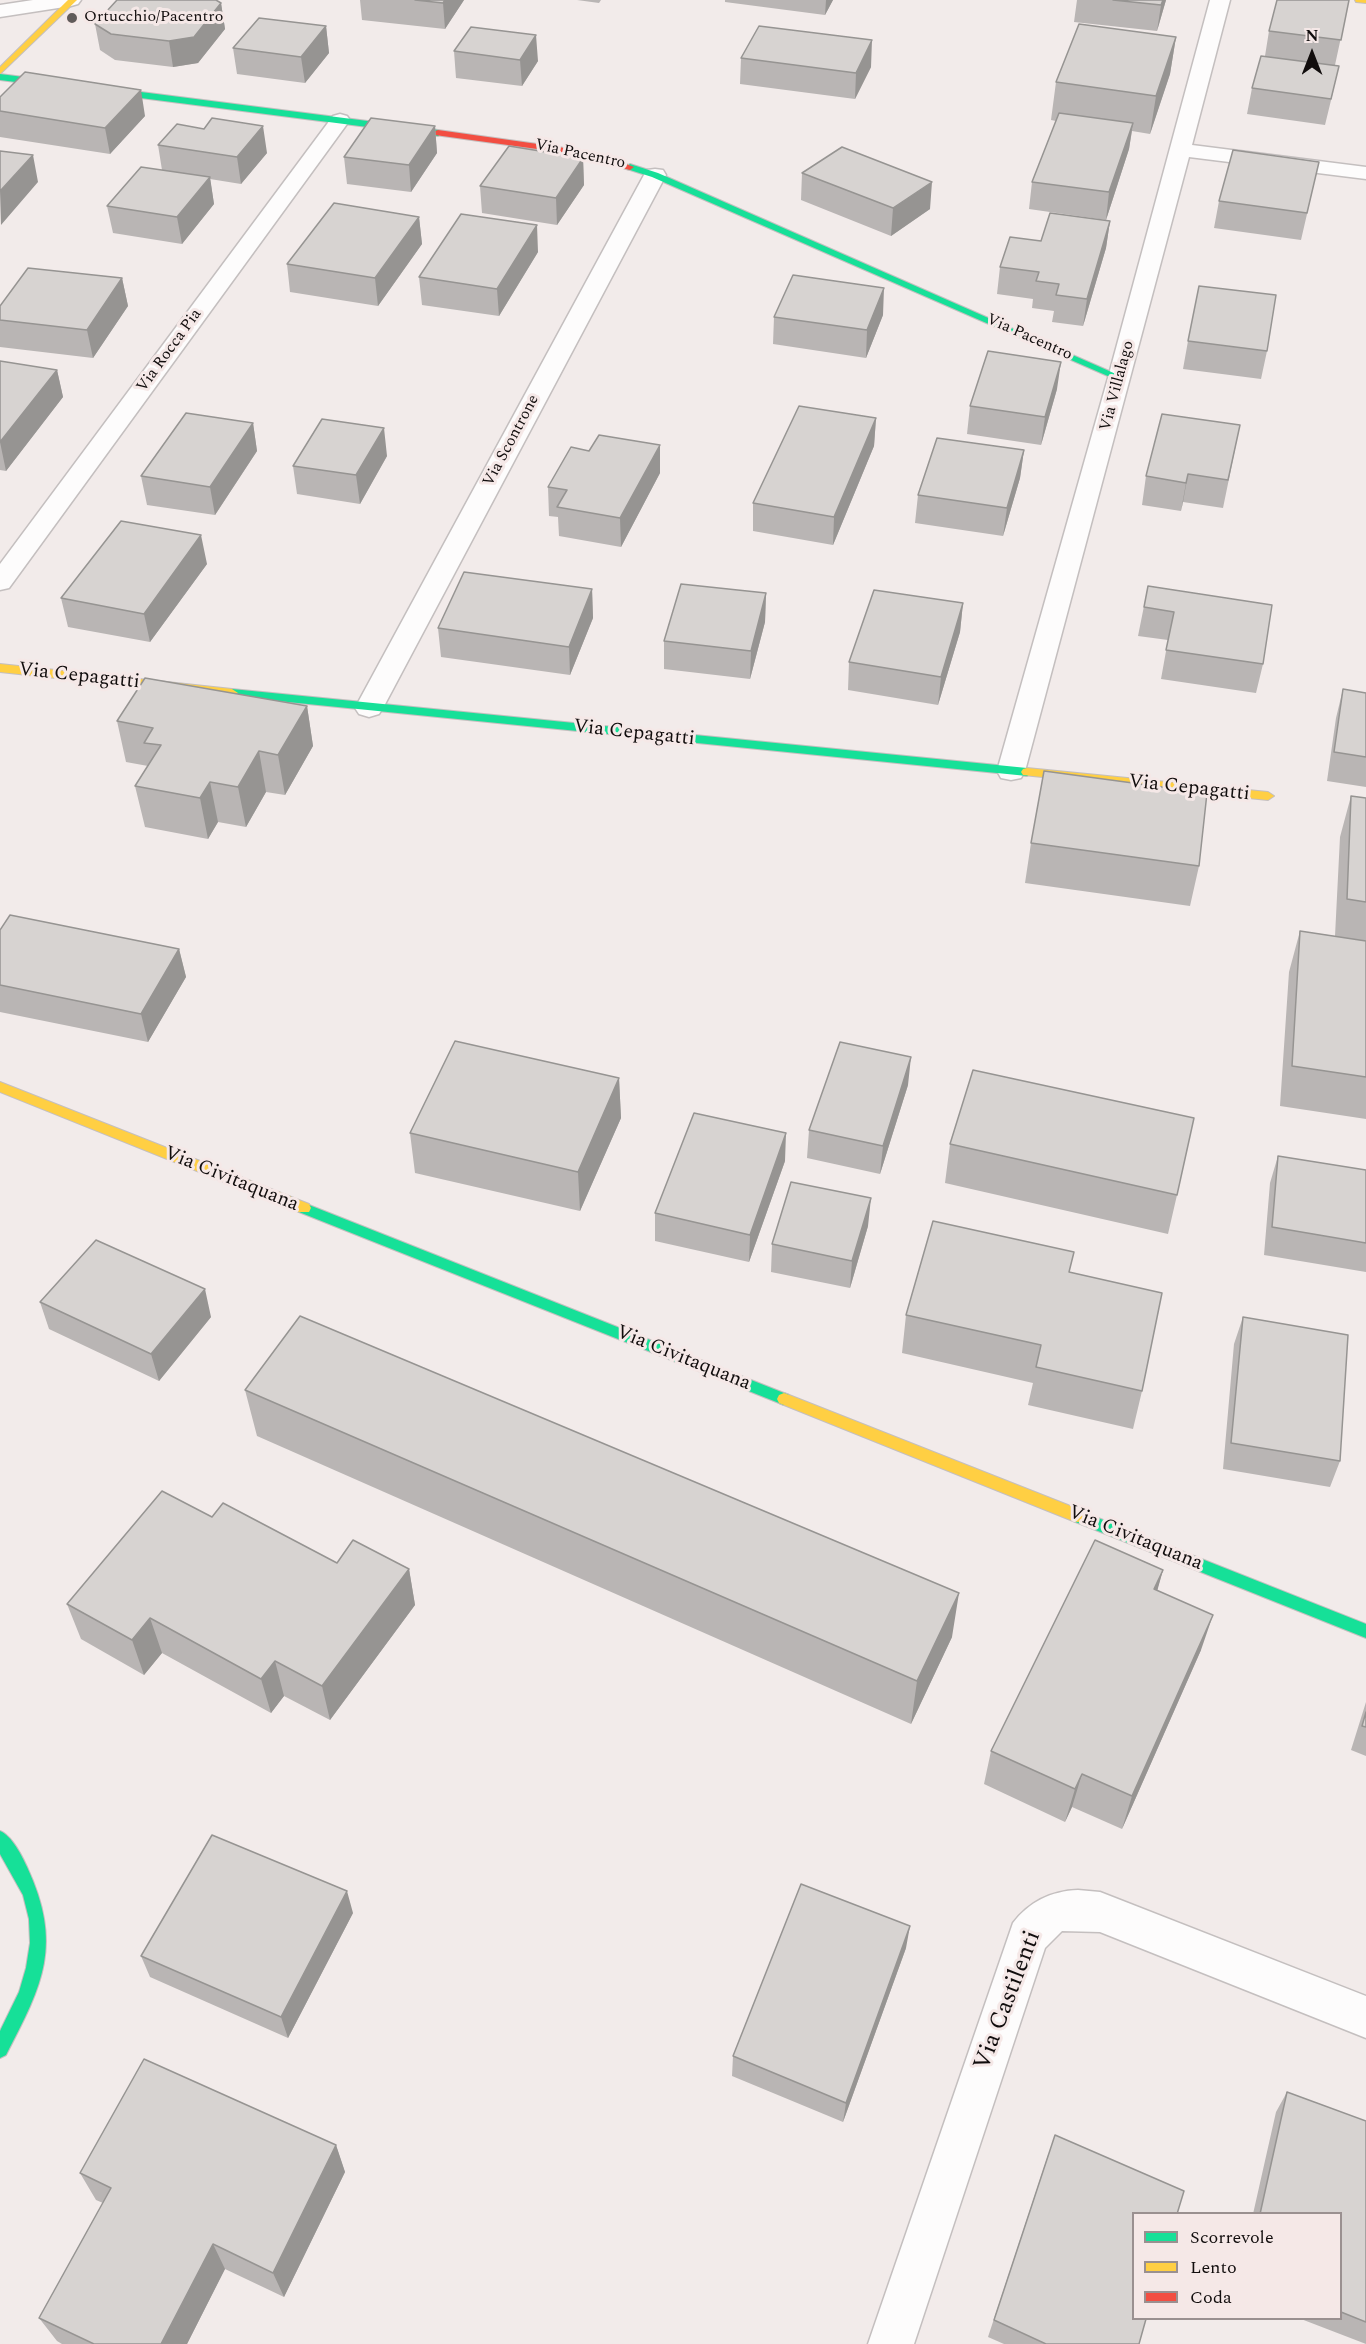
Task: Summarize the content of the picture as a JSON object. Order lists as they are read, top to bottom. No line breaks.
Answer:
{"streets":{"street":["Via Pacentro","Via Rocca Pia","Via Villalago","Via Scontrone","Via Cepagatti","Via Civitaquana","Via Castilenti"]},"crossings":[["Via Pacentro","Via Rocca Pia"],["Via Pacentro","Via Villalago"],["Via Pacentro","Via Scontrone"],["Via Villalago","Via Cepagatti"],["Via Scontrone","Via Cepagatti"]],"places":["Ortucchio/Pacentro"],"legend":["Scorrevole","Lento","Coda"],"north":"top"}
